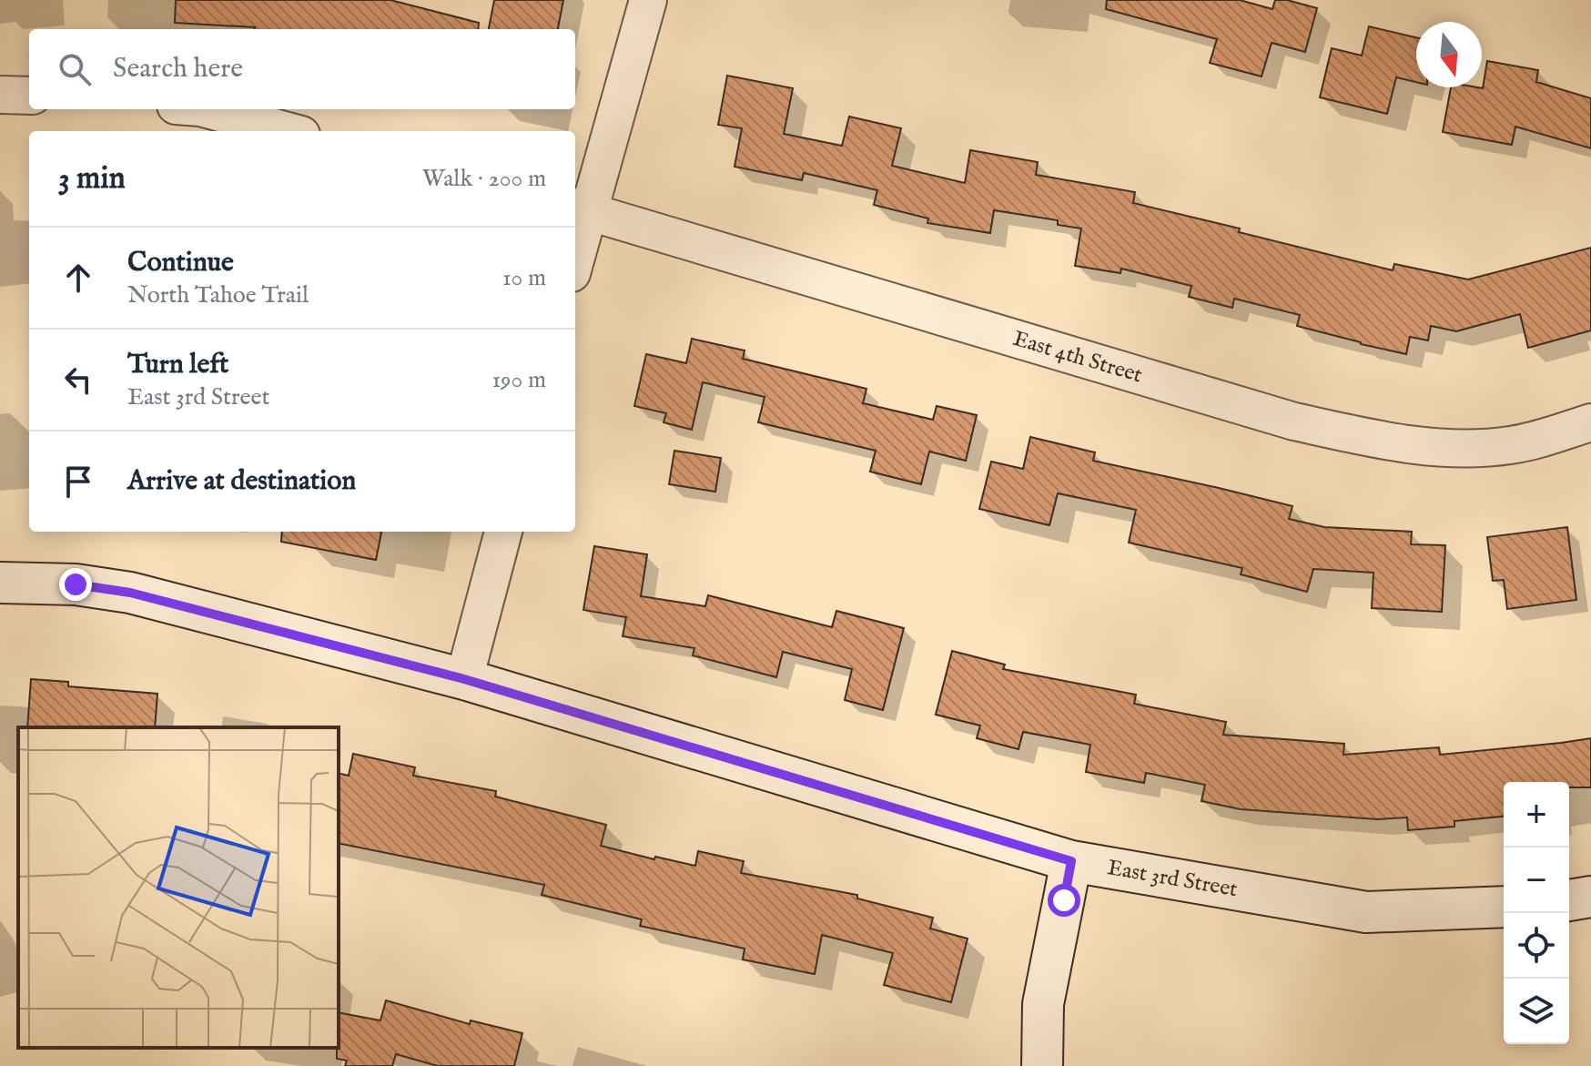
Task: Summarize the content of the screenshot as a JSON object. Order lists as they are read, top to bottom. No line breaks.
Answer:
{"streets":{"street":["East 4th Street","East 3rd Street"]},"north":"bottom","page":{"search":"Search here","heading":["3 min","Walk · 200 m"],"list":[["Continue","North Tahoe Trail","10 m"],["Turn left","East 3rd Street","190 m"],"Arrive at destination"],"map_buttons":["+","−"]}}
